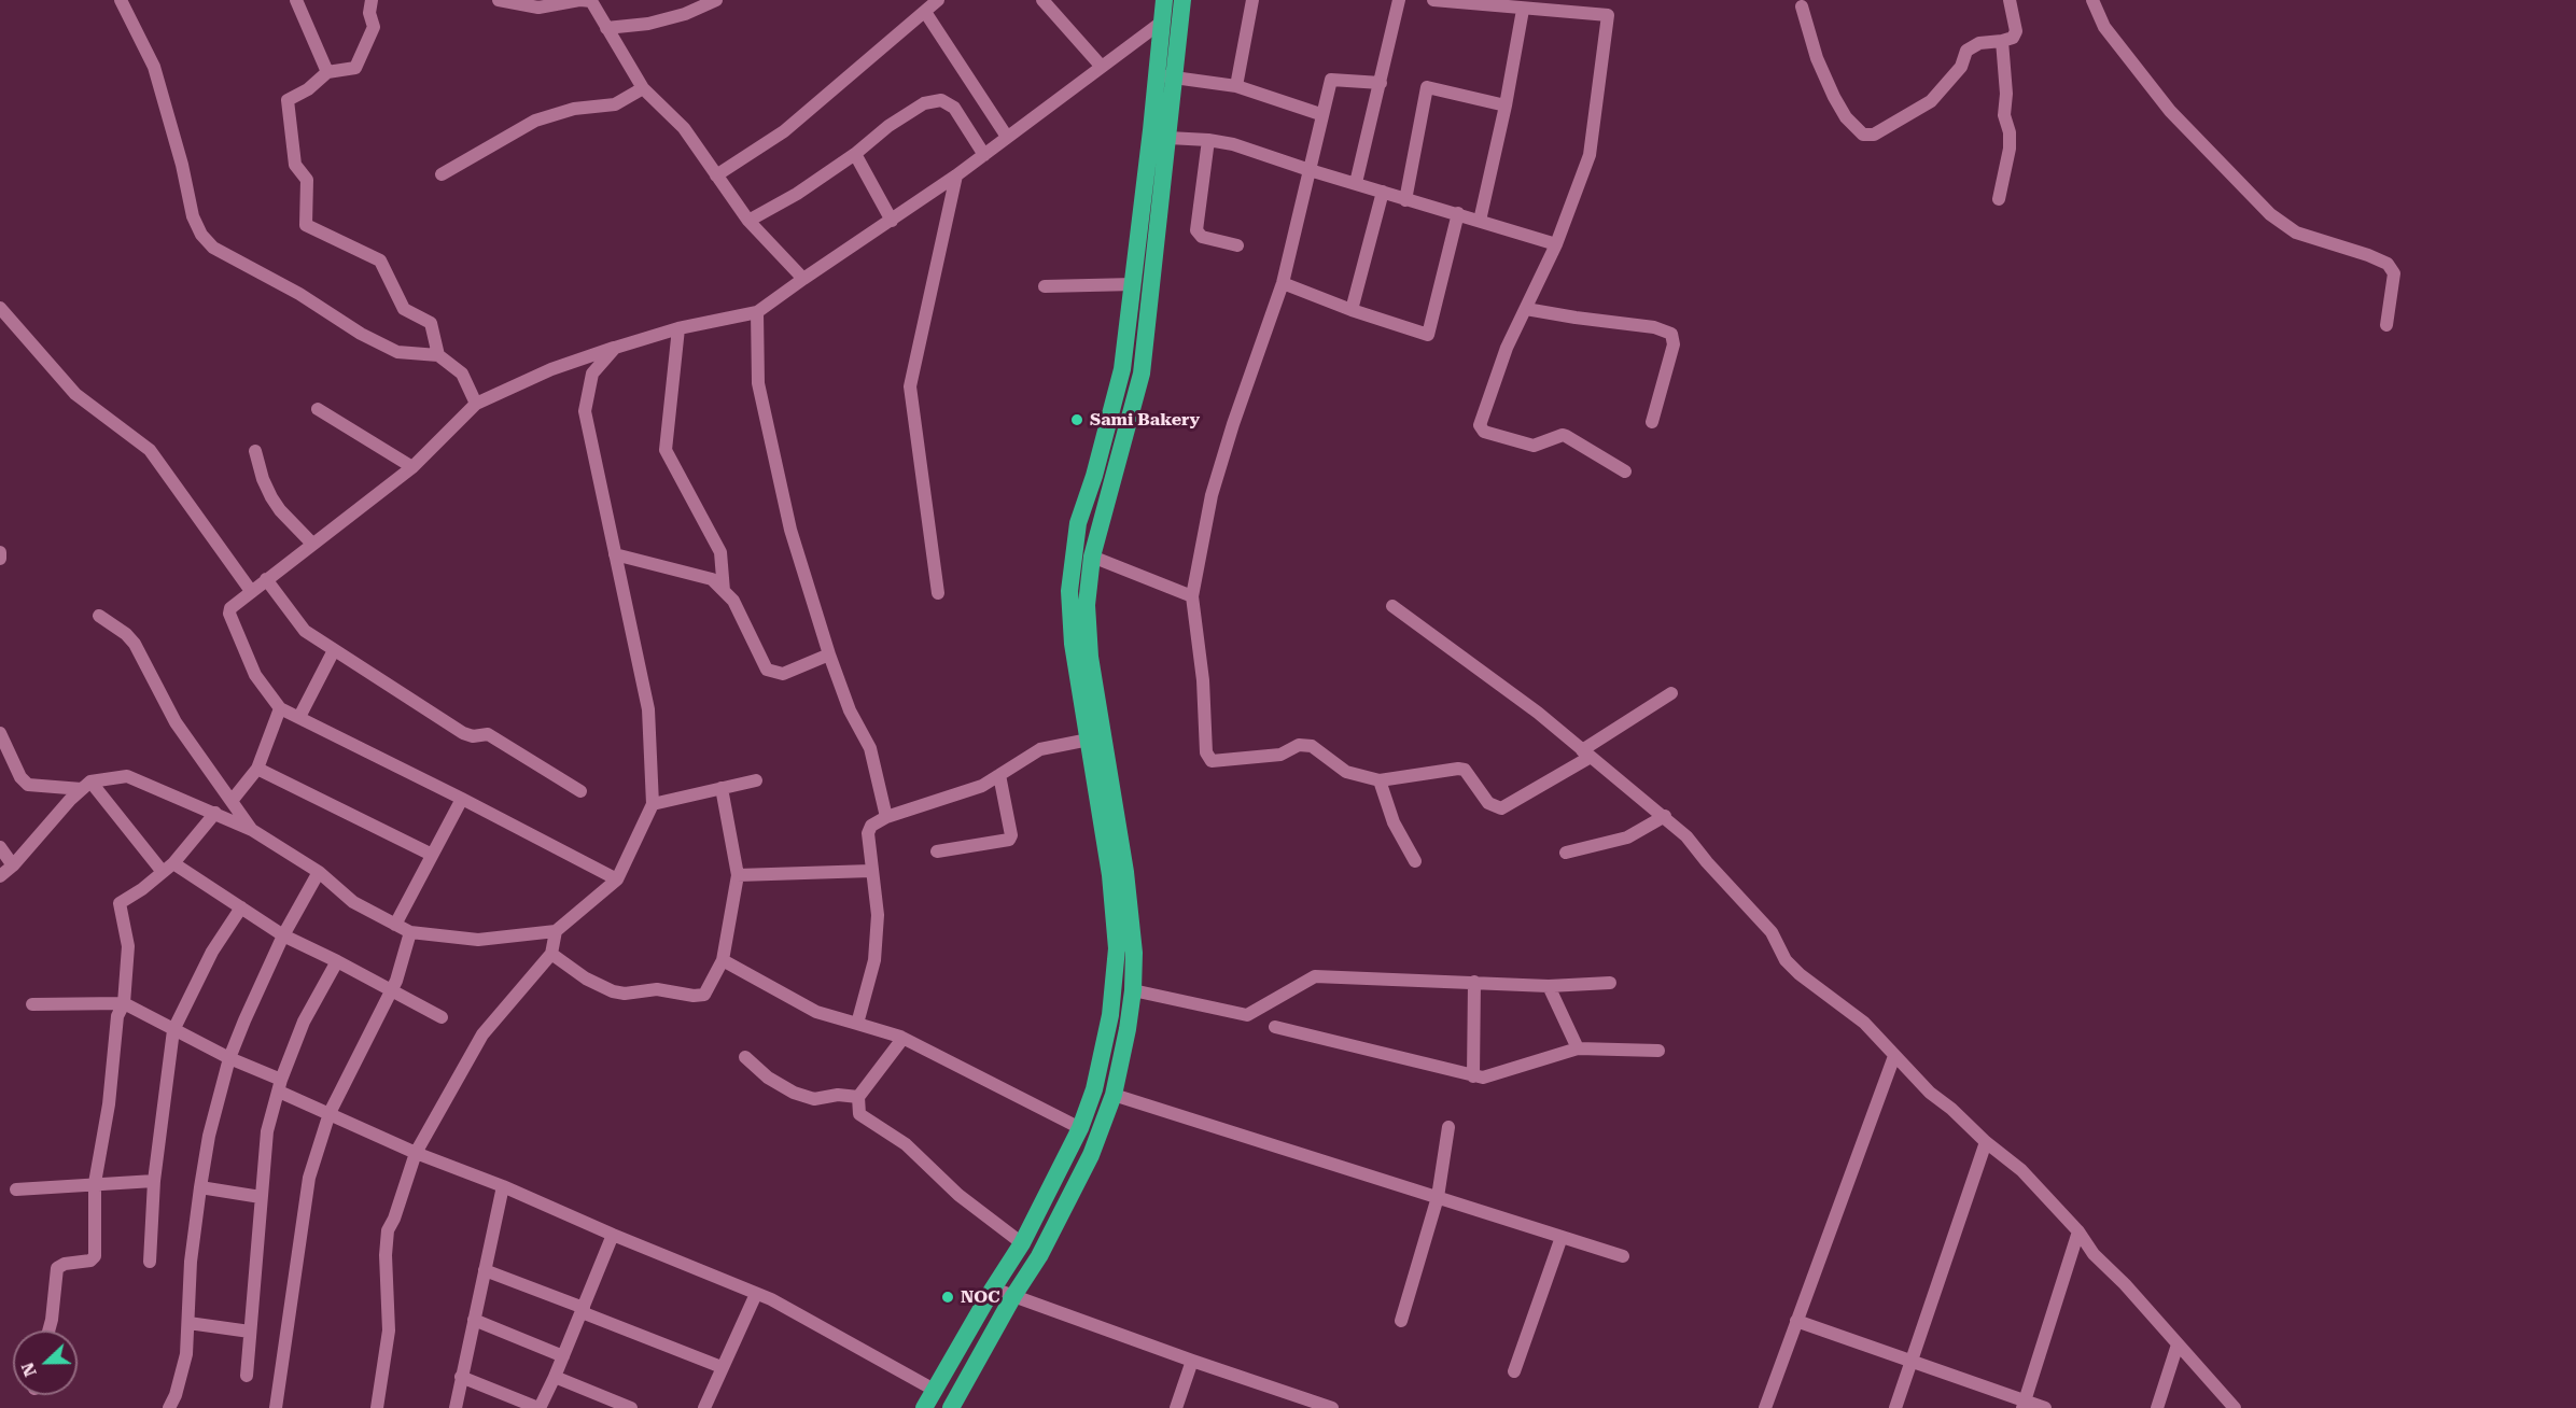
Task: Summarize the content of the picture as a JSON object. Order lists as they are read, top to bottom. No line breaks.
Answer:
{"places":["Sami Bakery","NOC"],"north":"left"}
